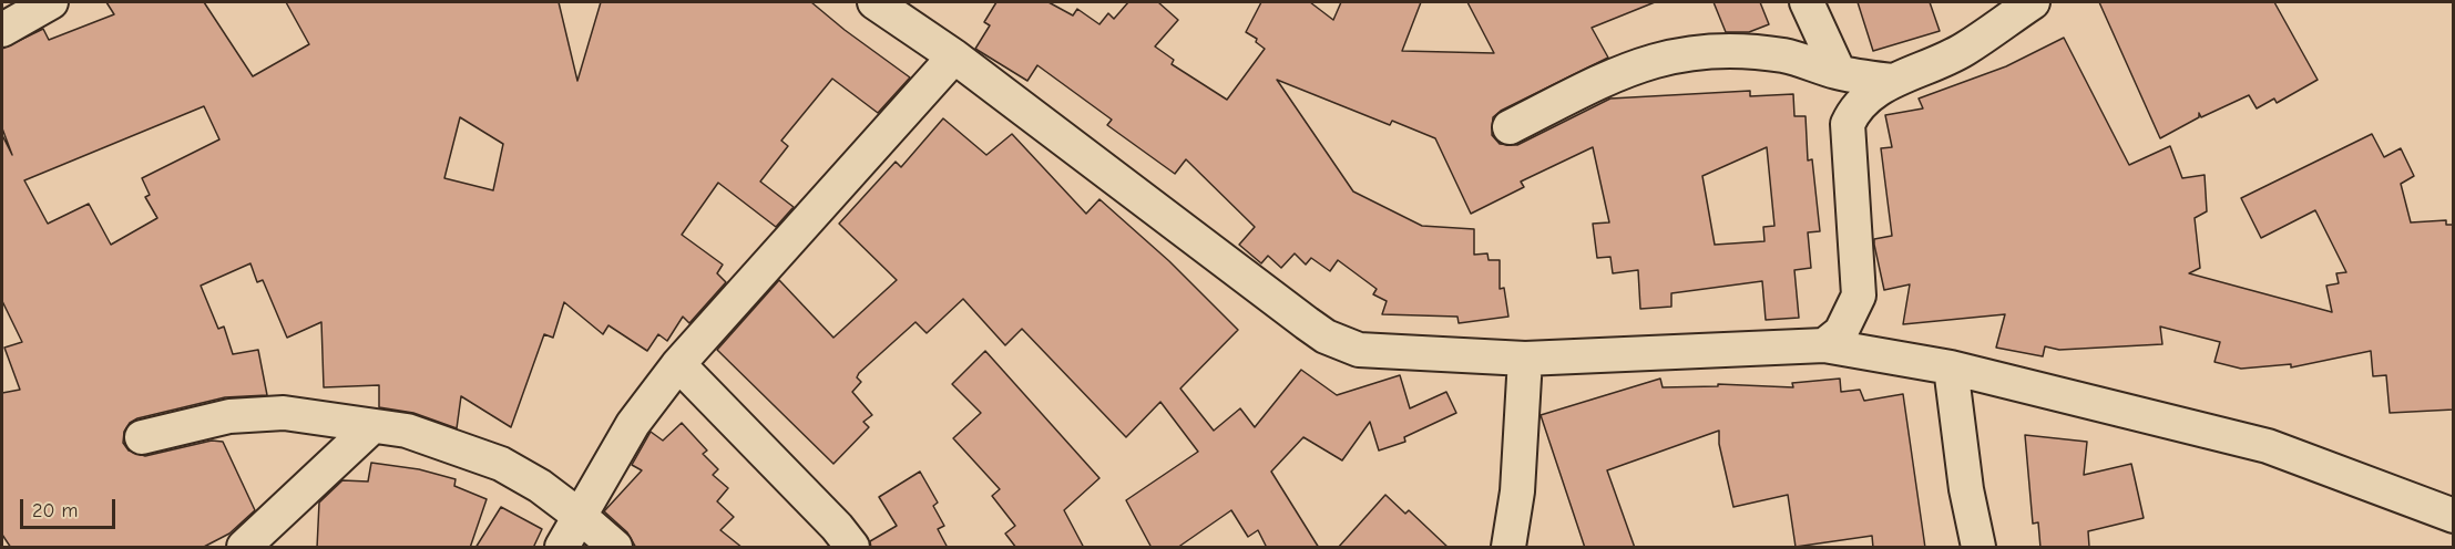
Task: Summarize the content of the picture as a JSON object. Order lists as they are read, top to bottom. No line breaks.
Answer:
{"scale_bar":"20 m"}
